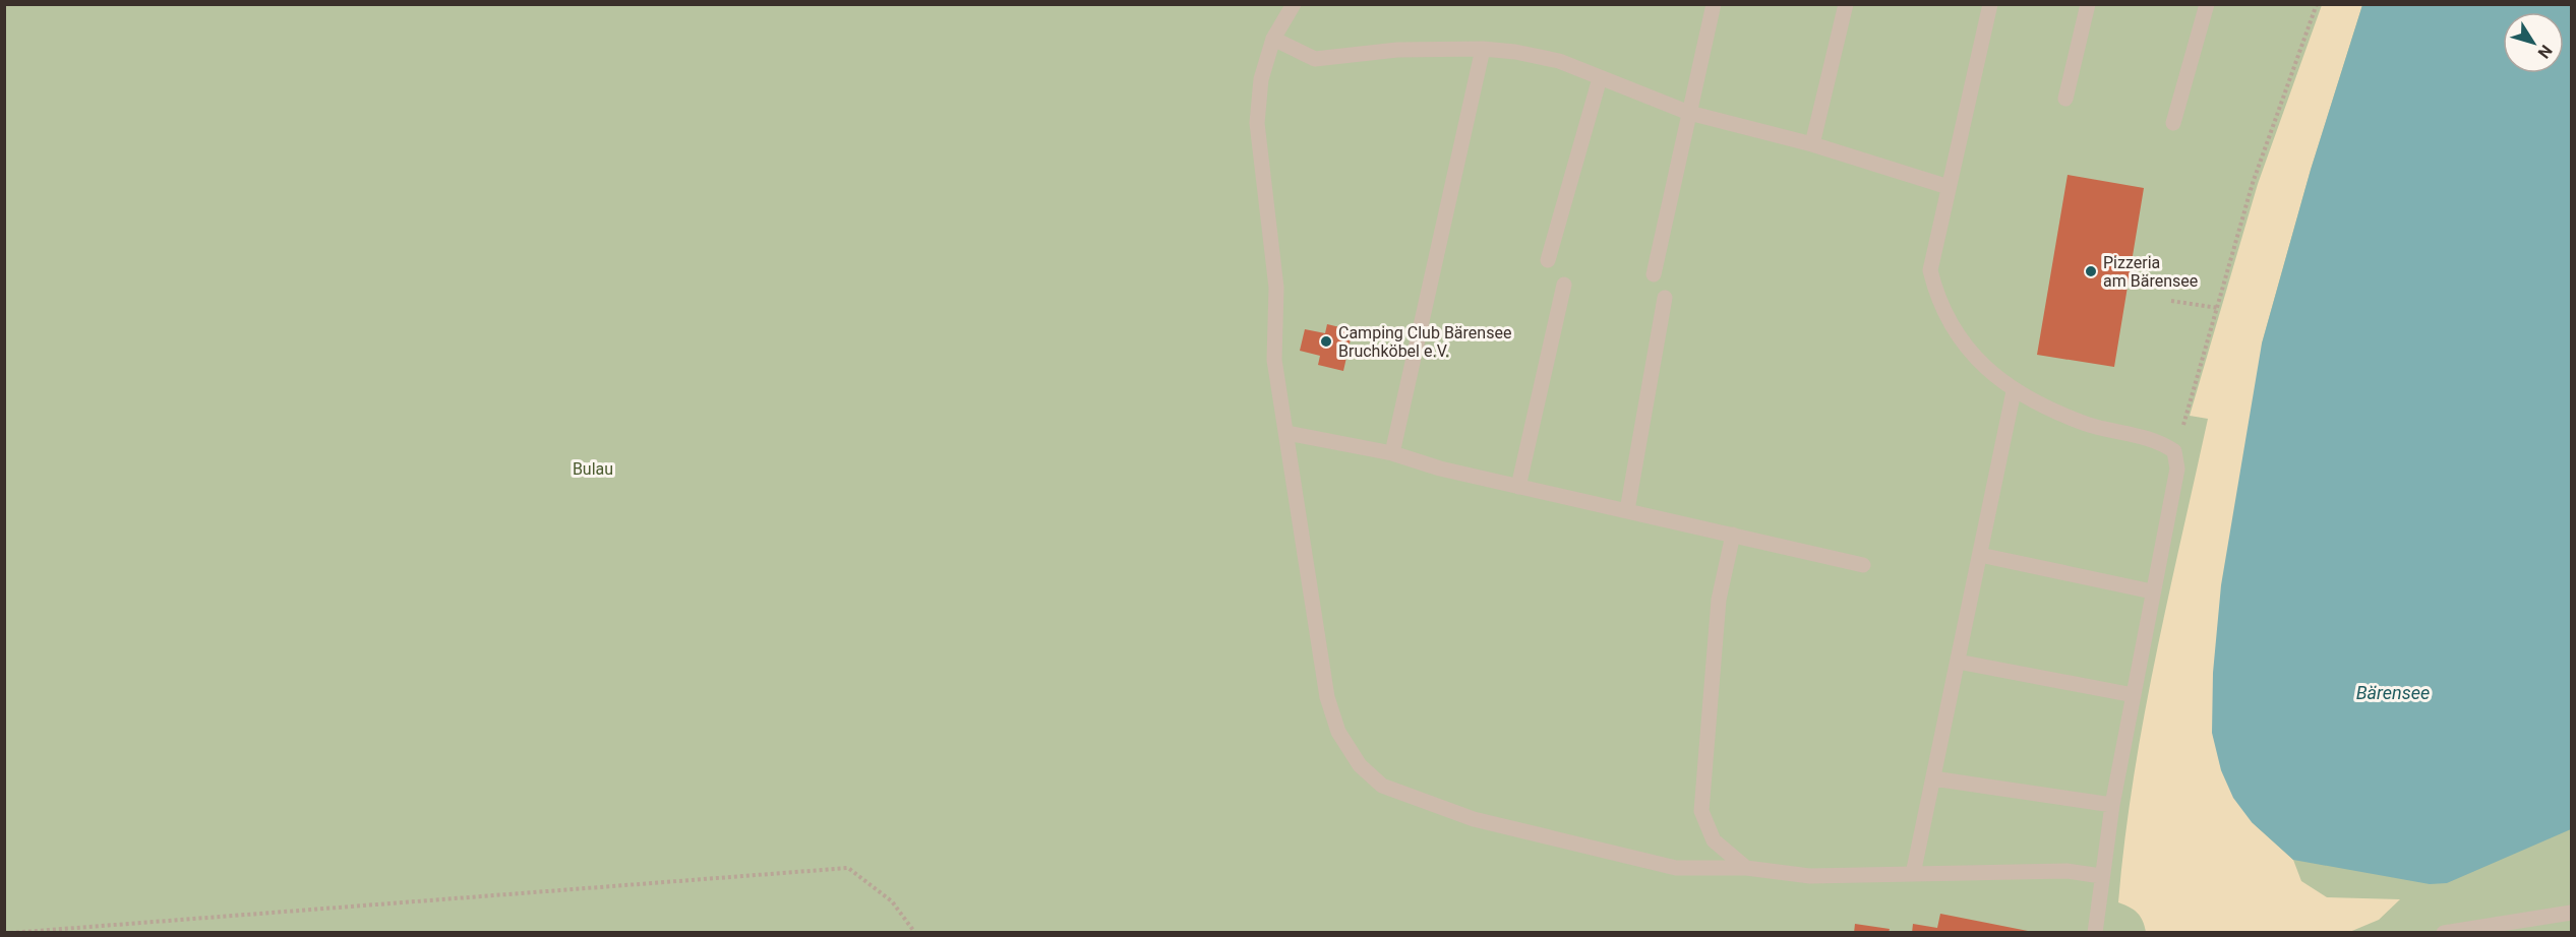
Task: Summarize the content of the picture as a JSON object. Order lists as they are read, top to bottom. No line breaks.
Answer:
{"water":["Bärensee"],"parks":["Bulau"],"places":["Pizzeria am Bärensee","Camping Club Bärensee Bruchköbel e.V."],"north":"bottom right"}
